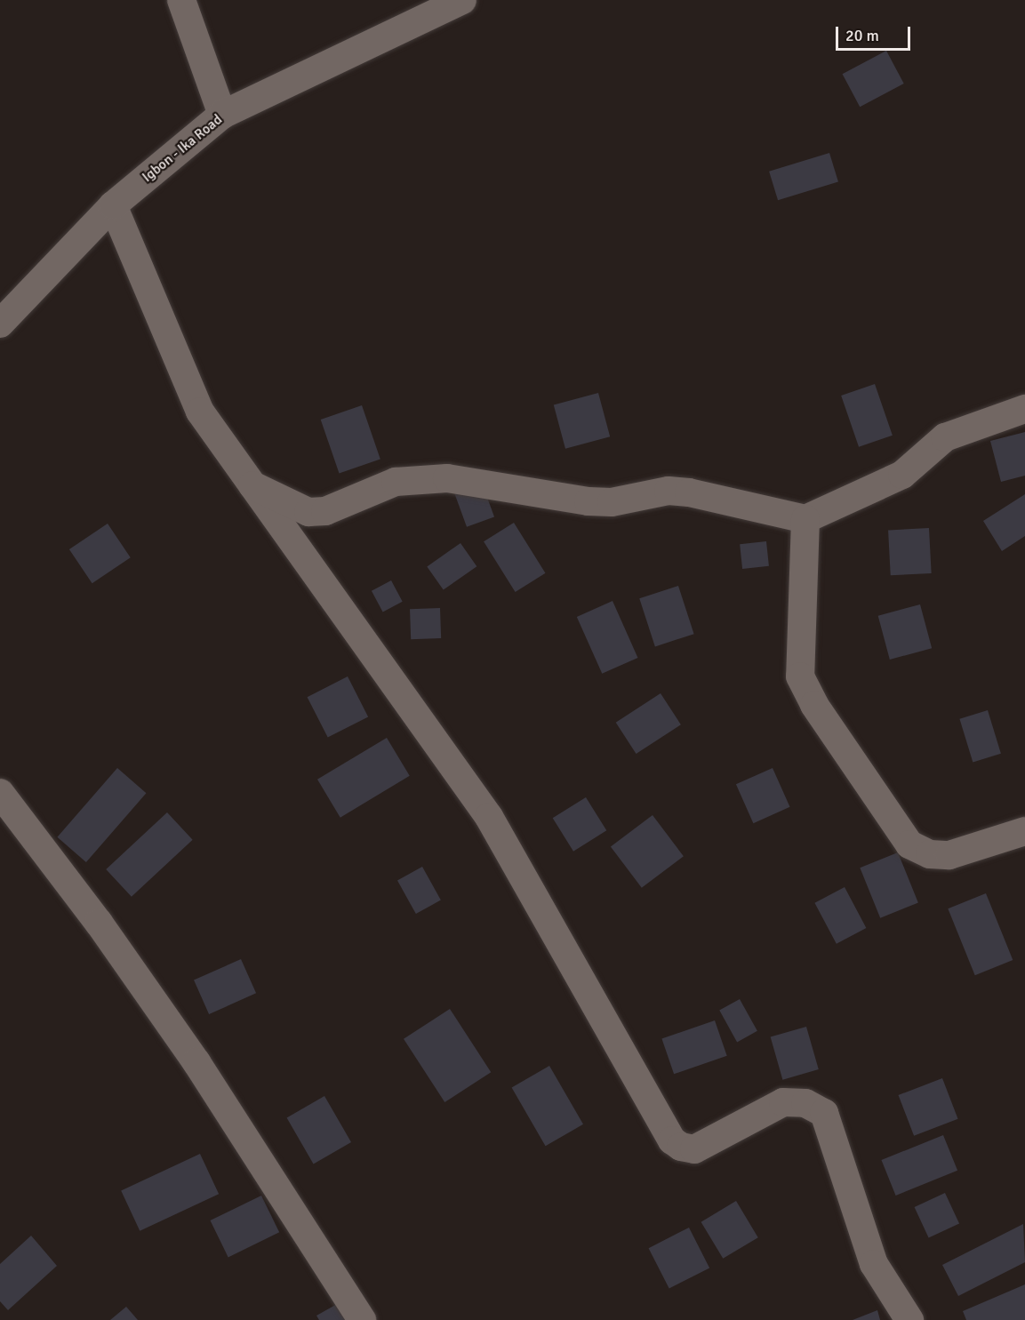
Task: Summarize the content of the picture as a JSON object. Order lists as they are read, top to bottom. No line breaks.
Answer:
{"streets":{"street":["Igbon - Ika Road"]},"scale_bar":"20 m"}
